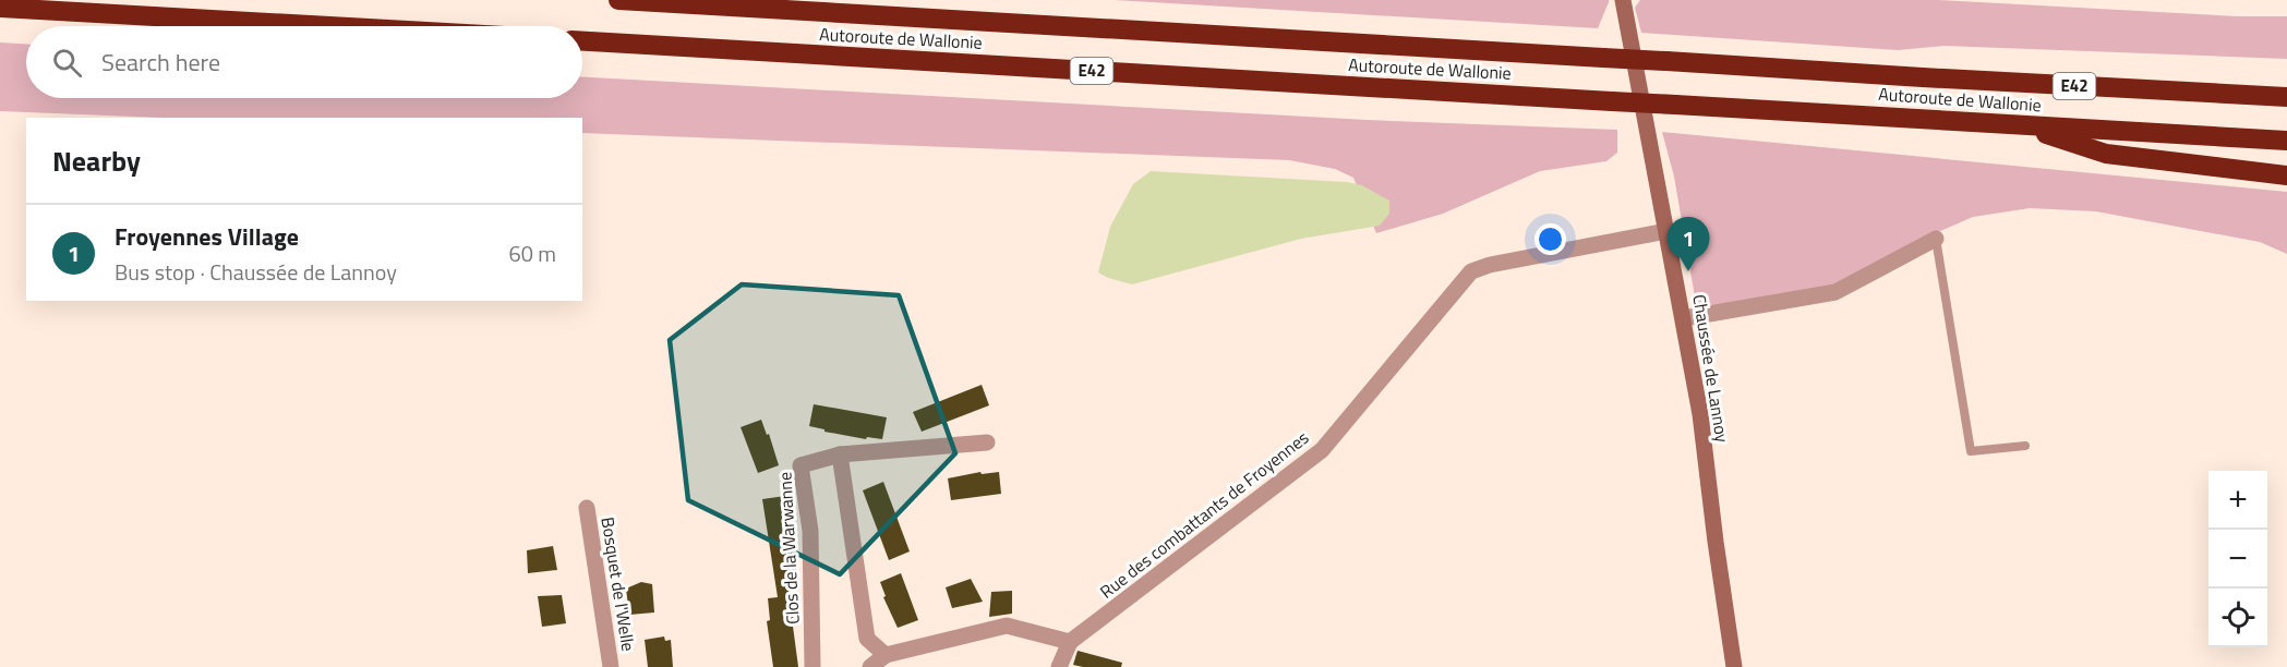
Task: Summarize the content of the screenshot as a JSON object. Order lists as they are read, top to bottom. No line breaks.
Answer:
{"streets":{"highway":["Autoroute de Wallonie","E42"],"main road":["Chaussée de Lannoy"],"street":["Rue des combattants de Froyennes","Clos de la Warwanne","Bosquet de l'Welle"]},"crossings":[["Chaussée de Lannoy","Rue des combattants de Froyennes"]],"page":{"search":"Search here","heading":"Nearby","list":[{"mark":"1","name":"Froyennes Village","note":"Bus stop · Chaussée de Lannoy","value":"60 m"}],"pins":"1","map_buttons":["+","−"]}}
